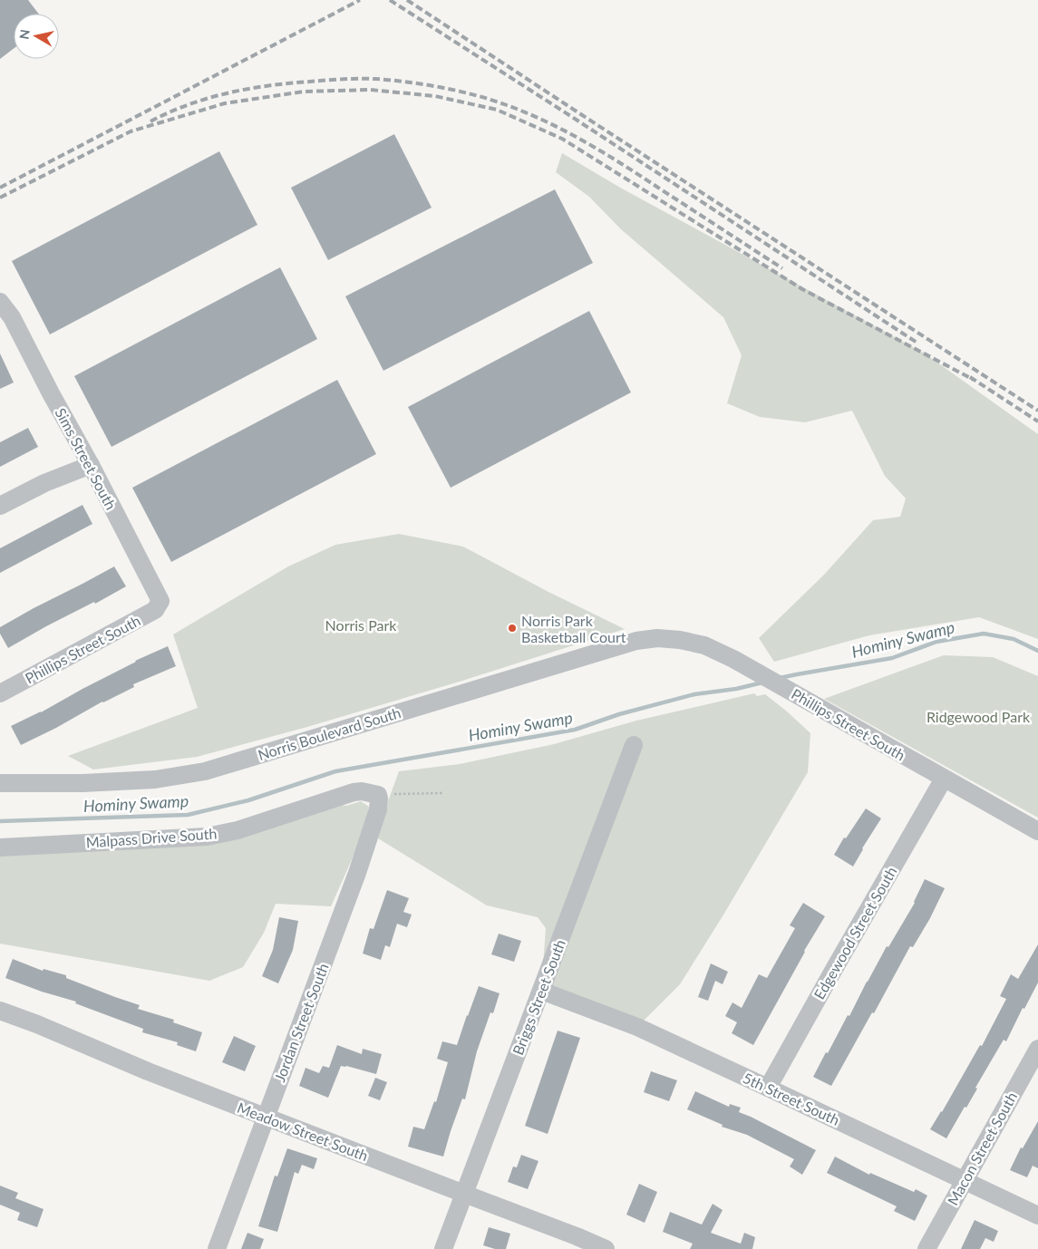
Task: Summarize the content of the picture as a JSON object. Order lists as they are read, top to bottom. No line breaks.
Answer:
{"streets":{"street":["Sims Street South","Phillips Street South","Norris Boulevard South","Malpass Drive South","Edgewood Street South","Briggs Street South","Jordan Street South","5th Street South","Meadow Street South","Macon Street South"]},"crossings":[["Sims Street South","Phillips Street South"],["Phillips Street South","Norris Boulevard South"],["Phillips Street South","Edgewood Street South"],["Malpass Drive South","Jordan Street South"],["Edgewood Street South","5th Street South"],["Briggs Street South","5th Street South"],["Briggs Street South","Meadow Street South"],["Jordan Street South","Meadow Street South"],["5th Street South","Macon Street South"]],"water":["Hominy Swamp"],"parks":["Norris Park","Ridgewood Park"],"places":["Norris Park Basketball Court"],"north":"left"}
